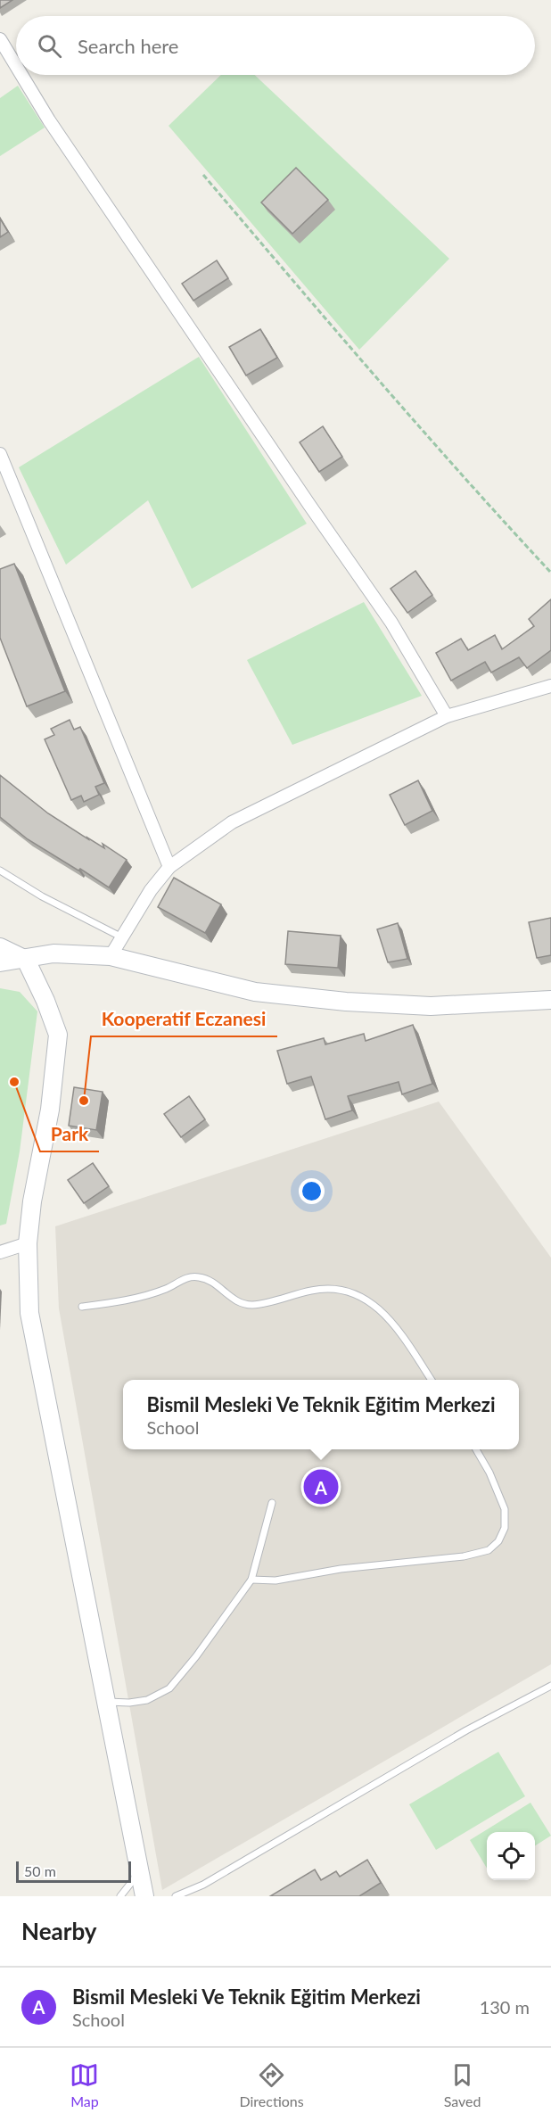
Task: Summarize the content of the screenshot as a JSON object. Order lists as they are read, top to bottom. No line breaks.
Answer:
{"places":["Park","Kooperatif Eczanesi"],"scale_bar":"50 m","page":{"search":"Search here","popup":["Bismil Mesleki Ve Teknik Eğitim Merkezi","School"],"pins":"A","scale":"50 m","heading":"Nearby","list":[{"mark":"A","name":"Bismil Mesleki Ve Teknik Eğitim Merkezi","note":"School","value":"130 m"}],"nav":["Map","Directions","Saved"]}}
